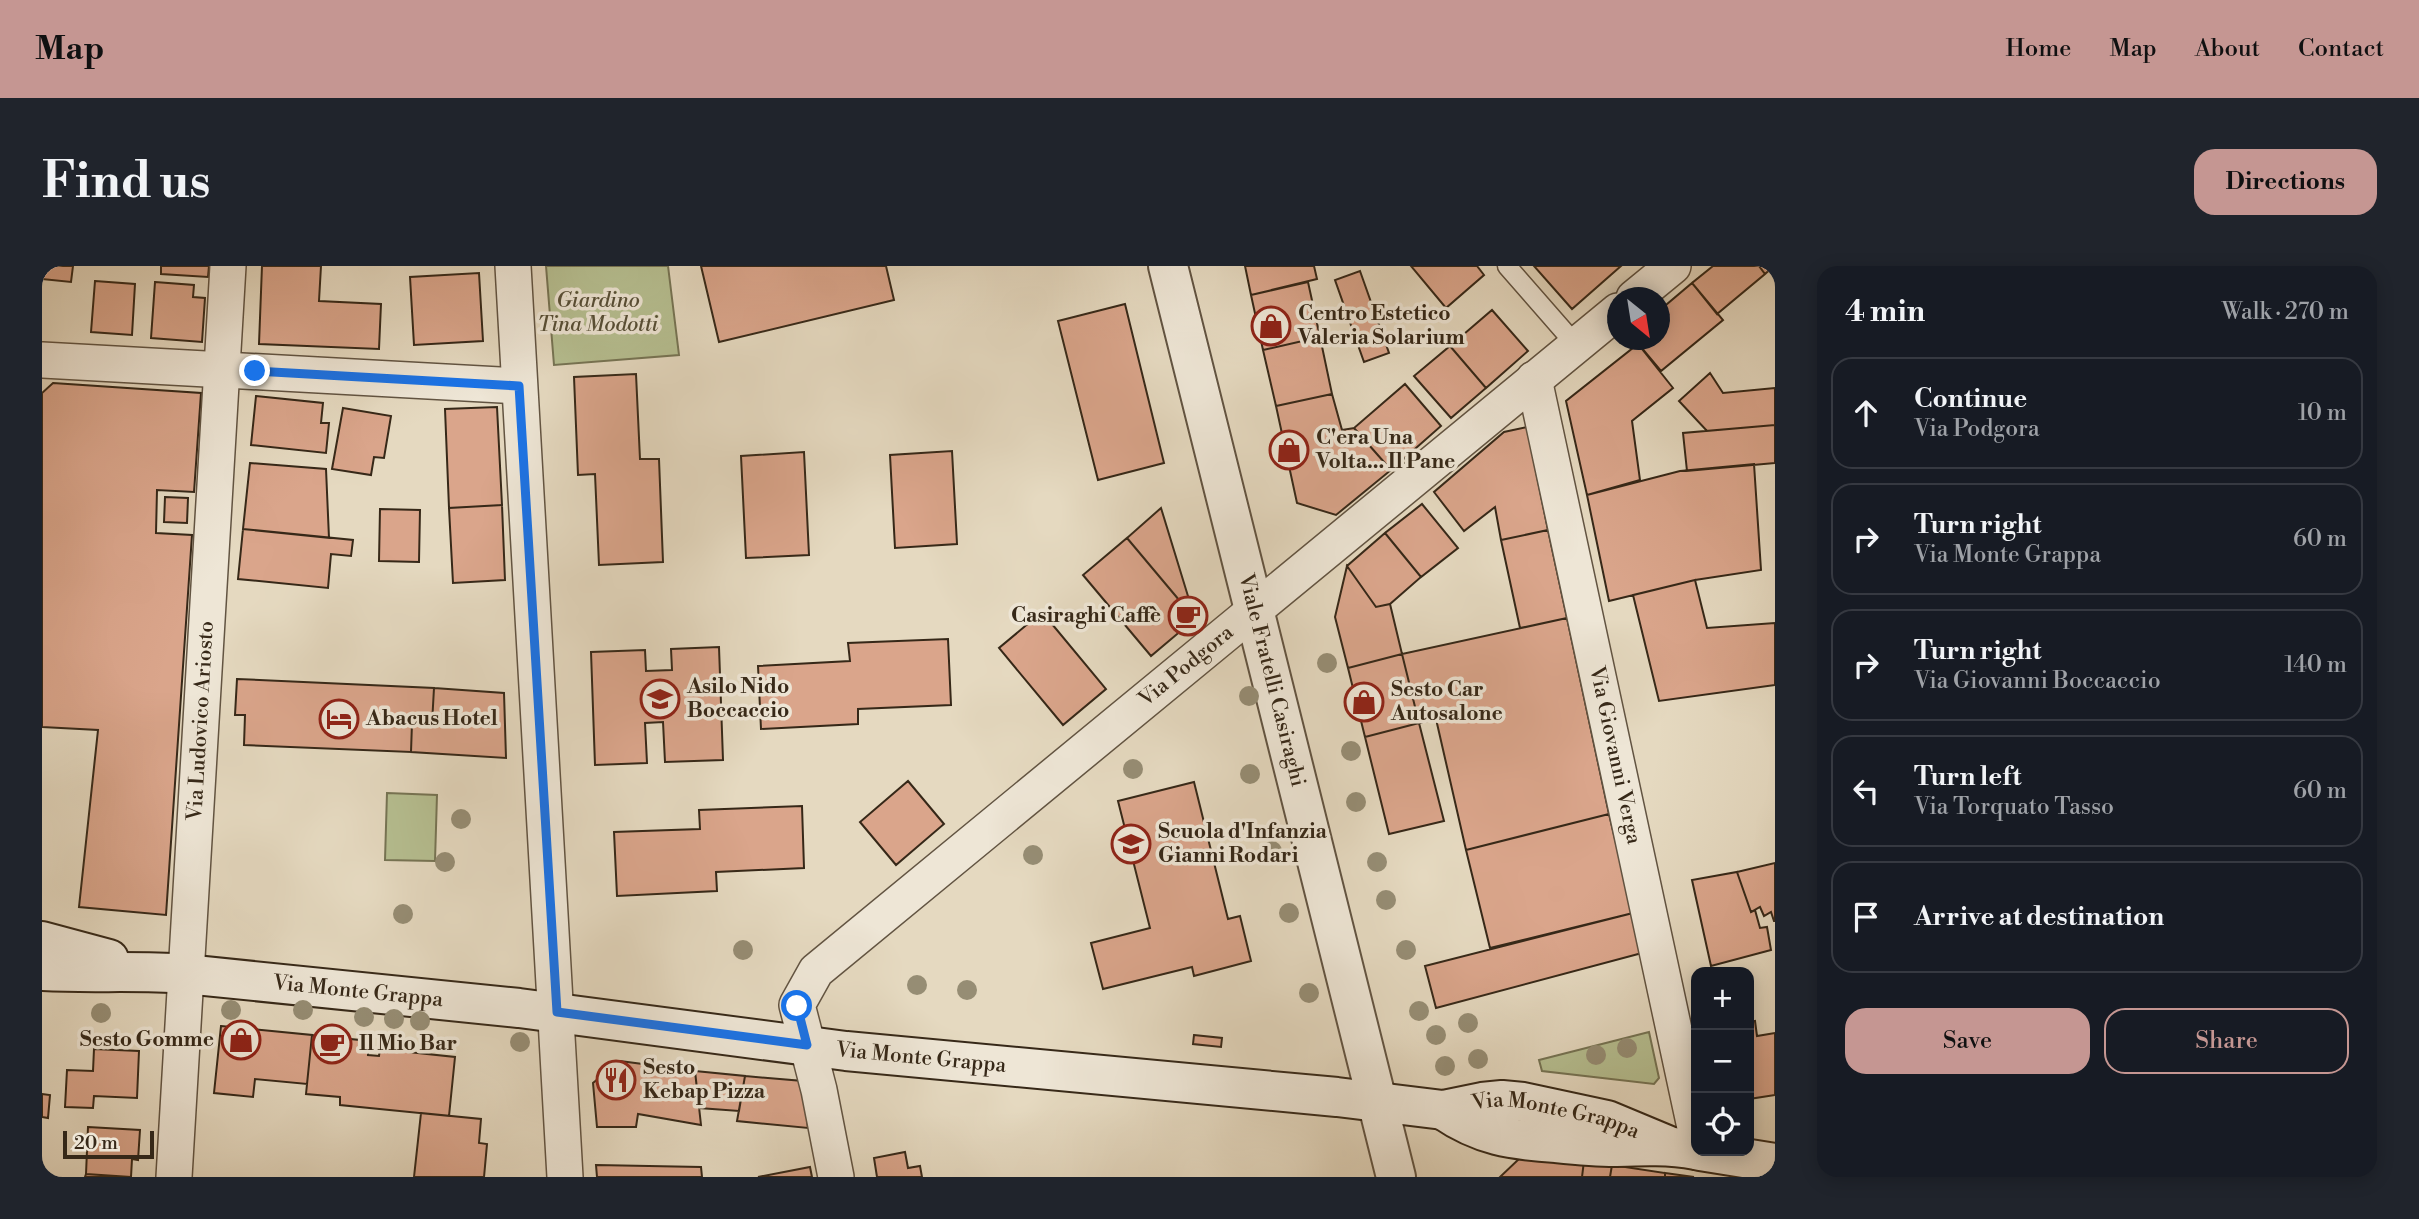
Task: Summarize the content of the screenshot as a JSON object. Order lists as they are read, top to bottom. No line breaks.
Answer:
{"streets":{"main road":["Viale Fratelli Casiraghi","Via Monte Grappa"],"street":["Via Podgora","Via Ludovico Ariosto","Via Giovanni Verga"]},"crossings":[["Via Podgora","Viale Fratelli Casiraghi"],["Via Podgora","Via Giovanni Verga"],["Via Podgora","Via Monte Grappa"],["Viale Fratelli Casiraghi","Via Monte Grappa"],["Via Ludovico Ariosto","Via Monte Grappa"],["Via Giovanni Verga","Via Monte Grappa"]],"parks":["Giardino Tina Modotti"],"places":{"shop":["Centro Estetico Valeria Solarium","C'era Una Volta... Il Pane","Sesto Car Autosalone","Sesto Gomme"],"cafe":["Casiraghi Caffè","Il Mio Bar"],"school or university":["Asilo Nido Boccaccio","Scuola d'Infanzia Gianni Rodari"],"hotel":["Abacus Hotel"],"restaurant":["Sesto Kebap Pizza"]},"scale_bar":"20 m","north":"bottom right","page":{"header":"Map","nav":["Home","Map","About","Contact"],"buttons":["Directions",["Save","Share"]],"title":"Find us","heading":["4 min","Walk · 270 m"],"list":[["Continue","Via Podgora","10 m"],["Turn right","Via Monte Grappa","60 m"],["Turn right","Via Giovanni Boccaccio","140 m"],["Turn left","Via Torquato Tasso","60 m"],"Arrive at destination"],"map_buttons":["+","−"],"scale":"20 m"}}
